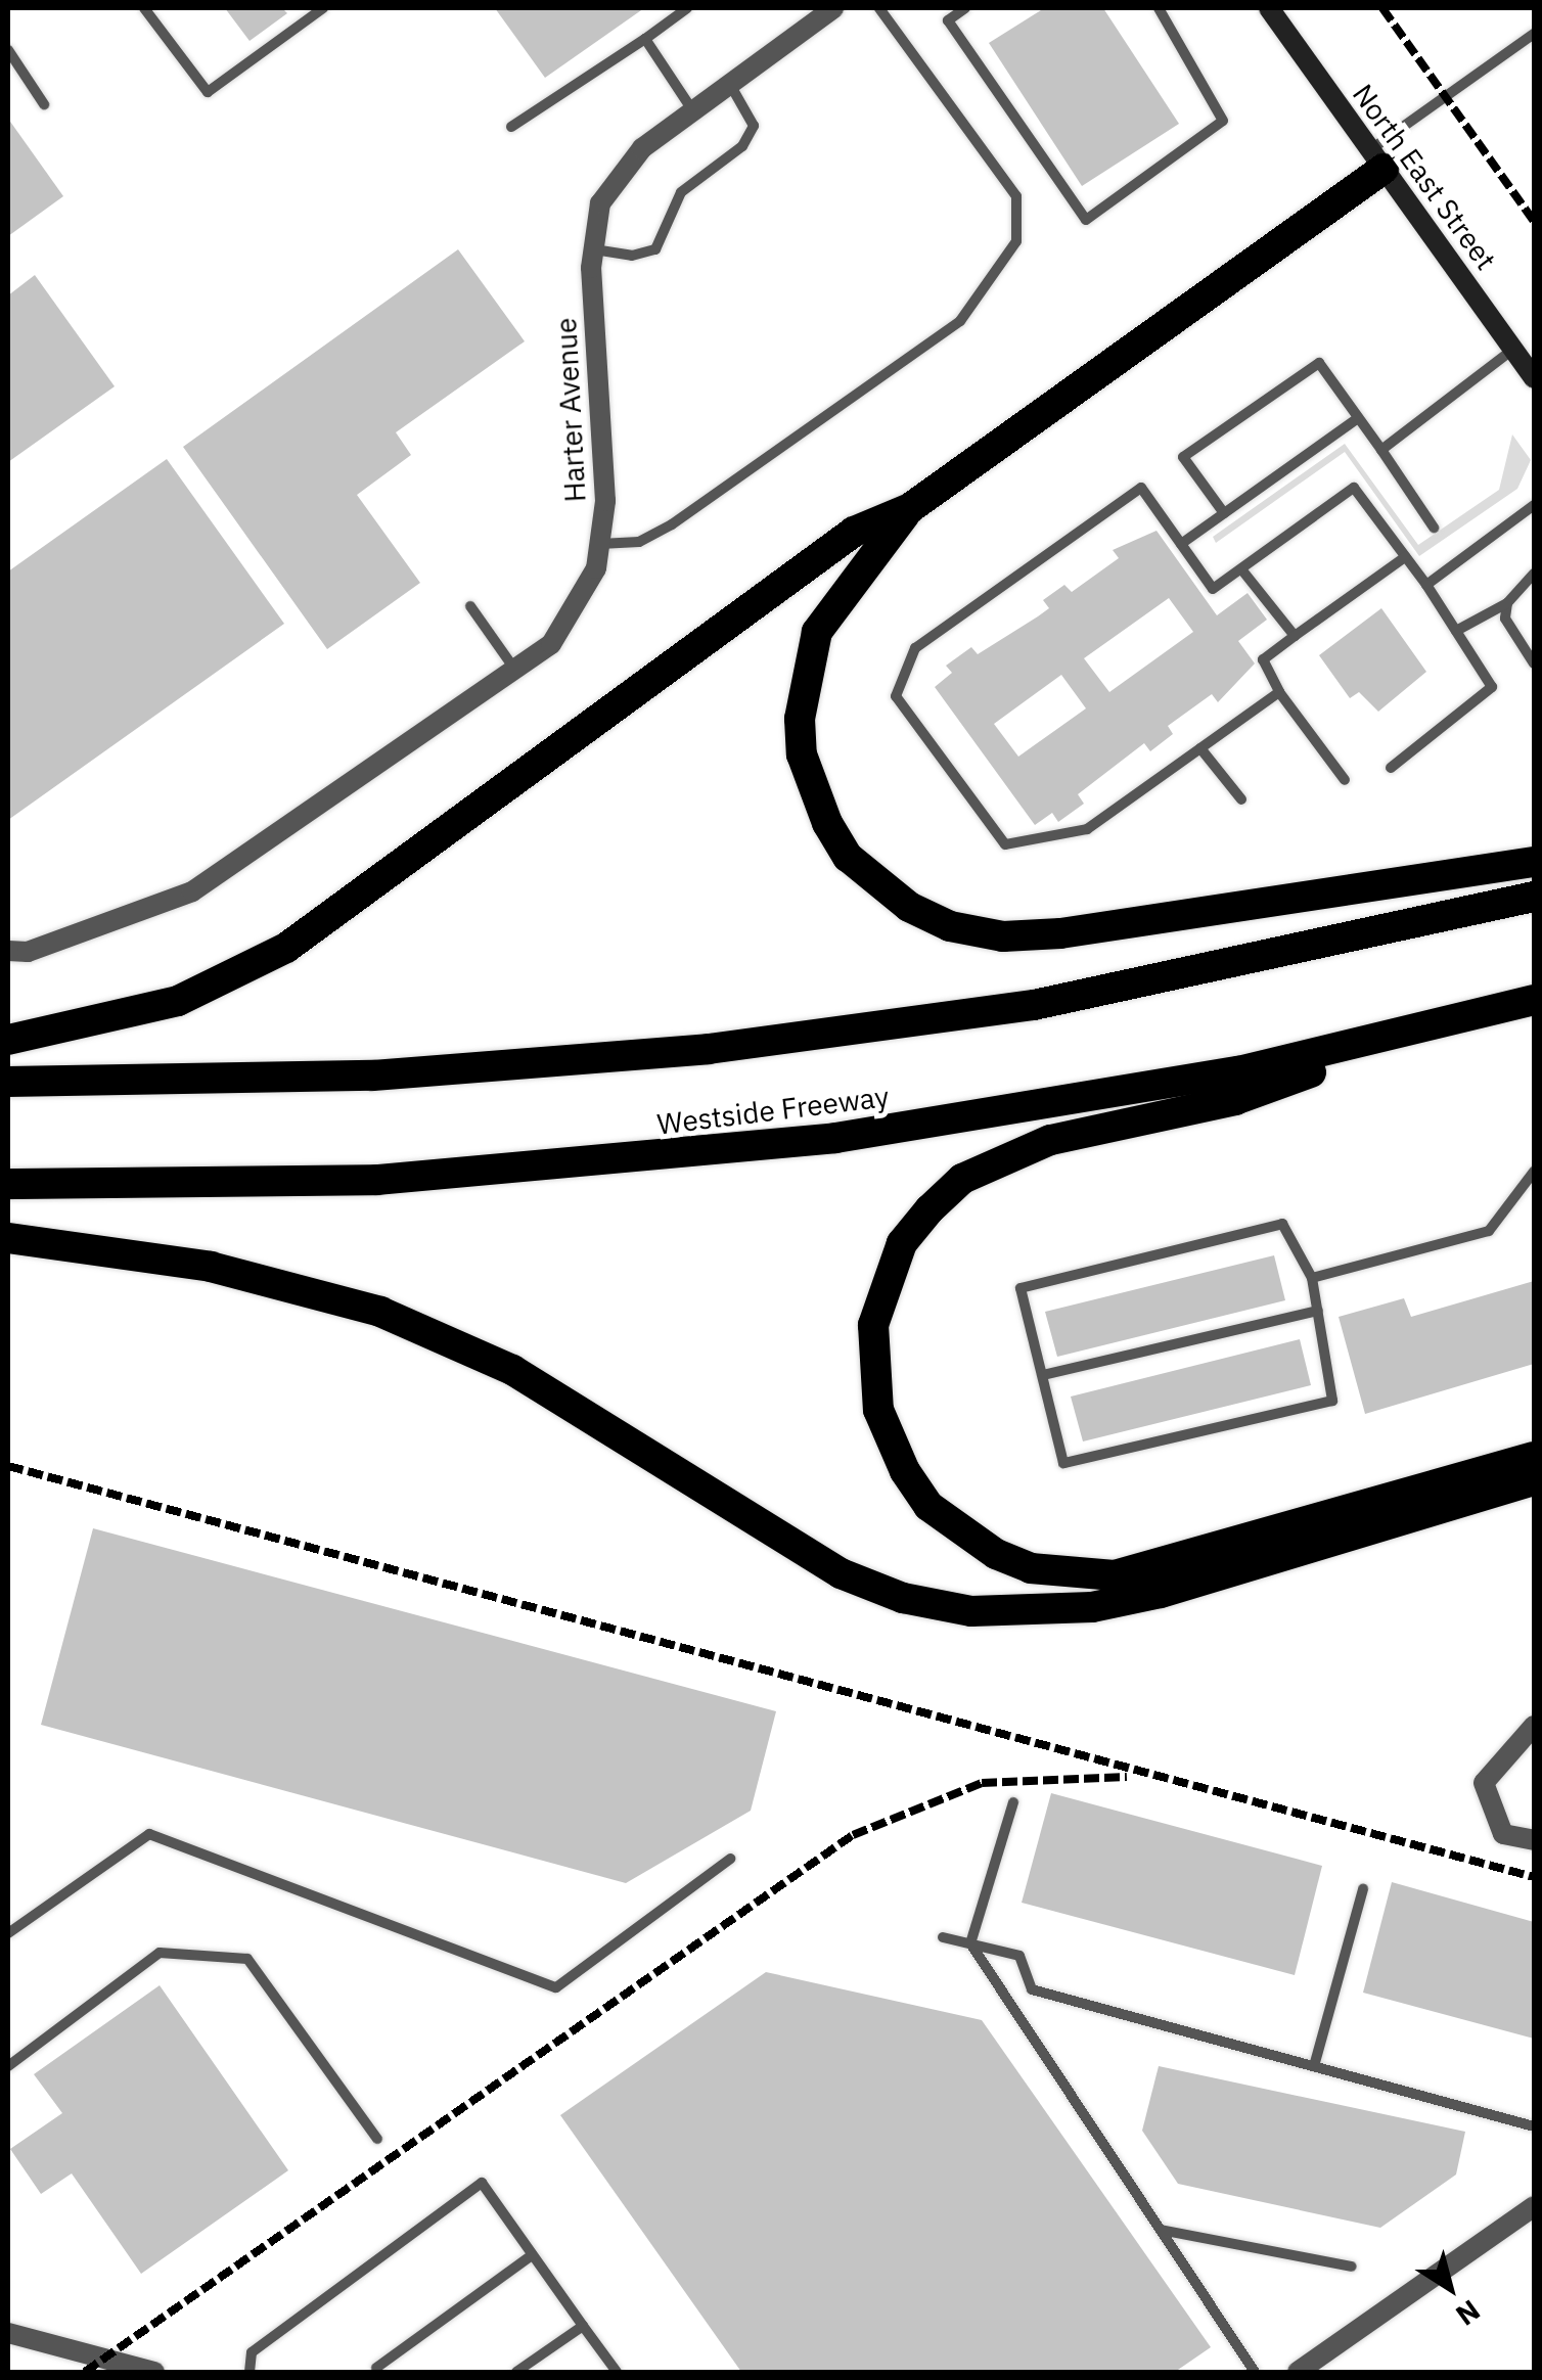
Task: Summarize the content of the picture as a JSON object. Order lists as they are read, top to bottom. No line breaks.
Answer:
{"streets":{"highway":["Westside Freeway"],"main road":["North East Street"],"street":["Harter Avenue"]},"north":"bottom right"}
